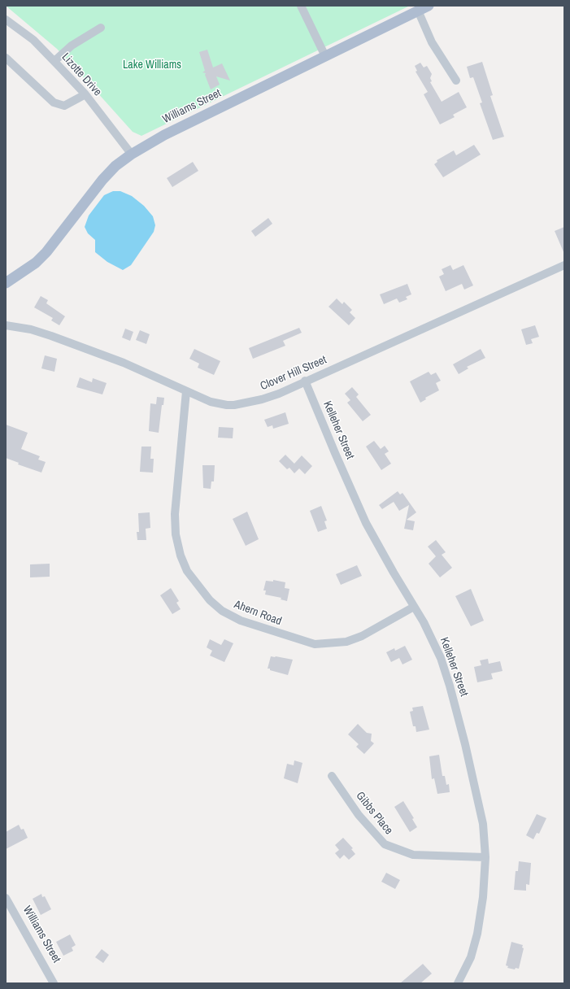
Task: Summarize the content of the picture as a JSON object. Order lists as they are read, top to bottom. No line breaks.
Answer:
{"streets":{"main road":["Williams Street"],"street":["Lizotte Drive","Clover Hill Street","Kelleher Street","Ahern Road","Gibbs Place"]},"crossings":[["Lizotte Drive","Williams Street"],["Clover Hill Street","Kelleher Street"],["Clover Hill Street","Ahern Road"],["Kelleher Street","Ahern Road"],["Kelleher Street","Gibbs Place"]],"parks":["Lake Williams"]}
